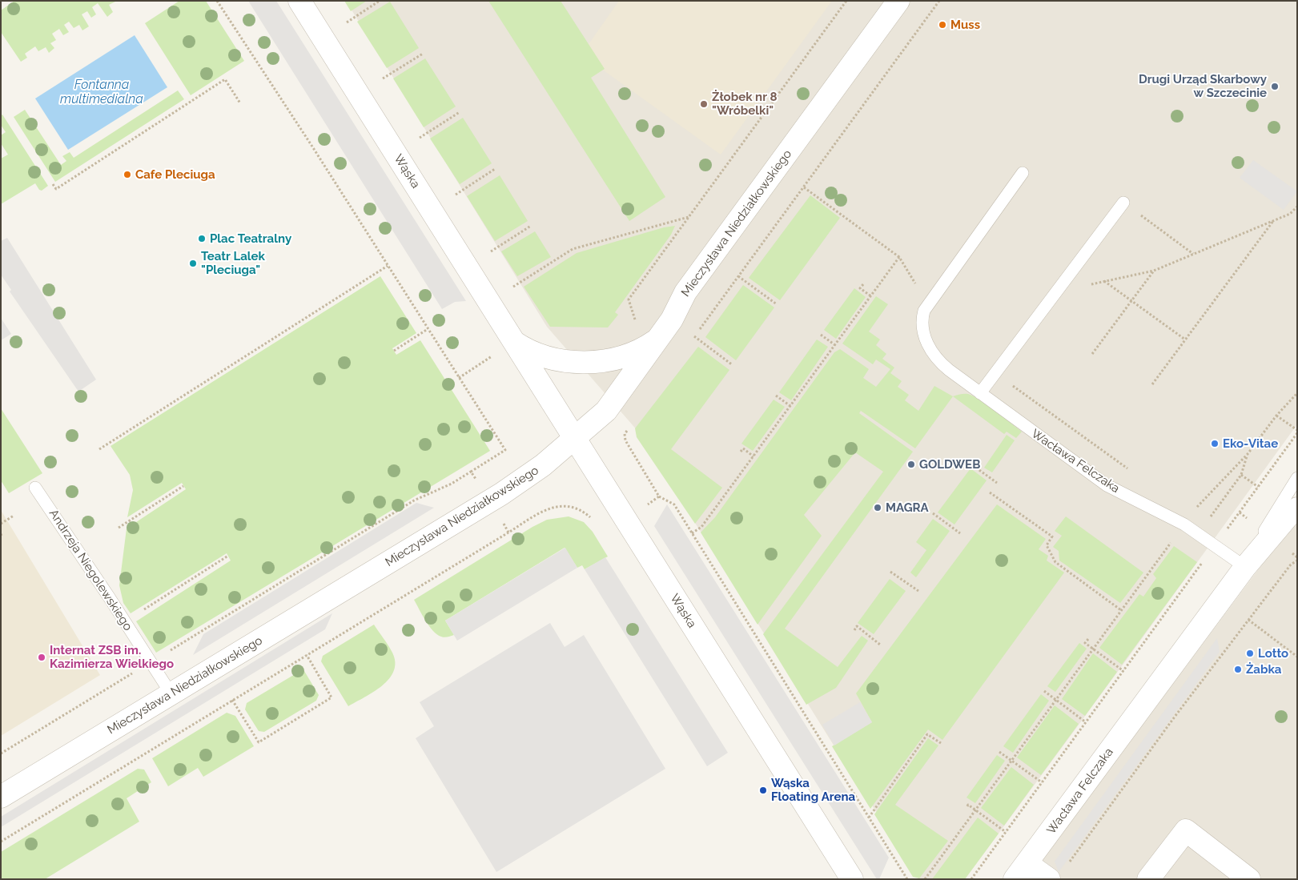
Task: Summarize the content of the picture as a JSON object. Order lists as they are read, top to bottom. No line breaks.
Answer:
{"streets":{"street":["Wąska","Mieczysława Niedziałkowskiego","Wacława Felczaka"],"lane":["Andrzeja Niegolewskiego"]},"crossings":[["Wąska","Mieczysława Niedziałkowskiego"],["Mieczysława Niedziałkowskiego","Andrzeja Niegolewskiego"]],"water":["Fontanna multimedialna"],"places":["Muss","Drugi Urząd Skarbowy w Szczecinie","Żłobek nr 8 \"Wróbelki\"","Cafe Pleciuga","Plac Teatralny","Teatr Lalek \"Pleciuga\"","Eko-Vitae","GOLDWEB","MAGRA","Lotto","Internat ZSB im. Kazimierza Wielkiego","Żabka","Wąska Floating Arena"]}
